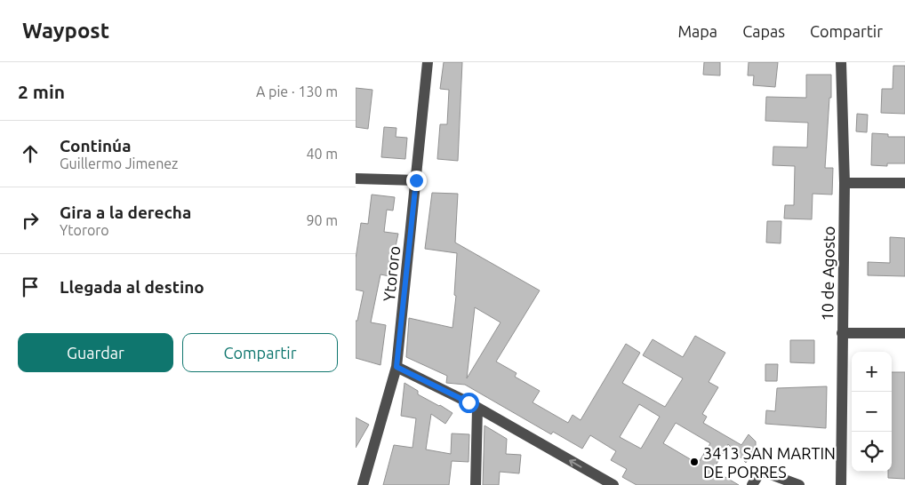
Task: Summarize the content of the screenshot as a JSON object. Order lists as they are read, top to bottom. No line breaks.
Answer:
{"streets":{"street":["Ytororo","10 de Agosto"]},"places":["3413 SAN MARTIN DE PORRES"],"page":{"header":"Waypost","nav":["Mapa","Capas","Compartir"],"heading":["2 min","A pie · 130 m"],"list":[["Continúa","Guillermo Jimenez","40 m"],["Gira a la derecha","Ytororo","90 m"],"Llegada al destino"],"buttons":["Guardar","Compartir"],"map_buttons":["+","−"]}}
